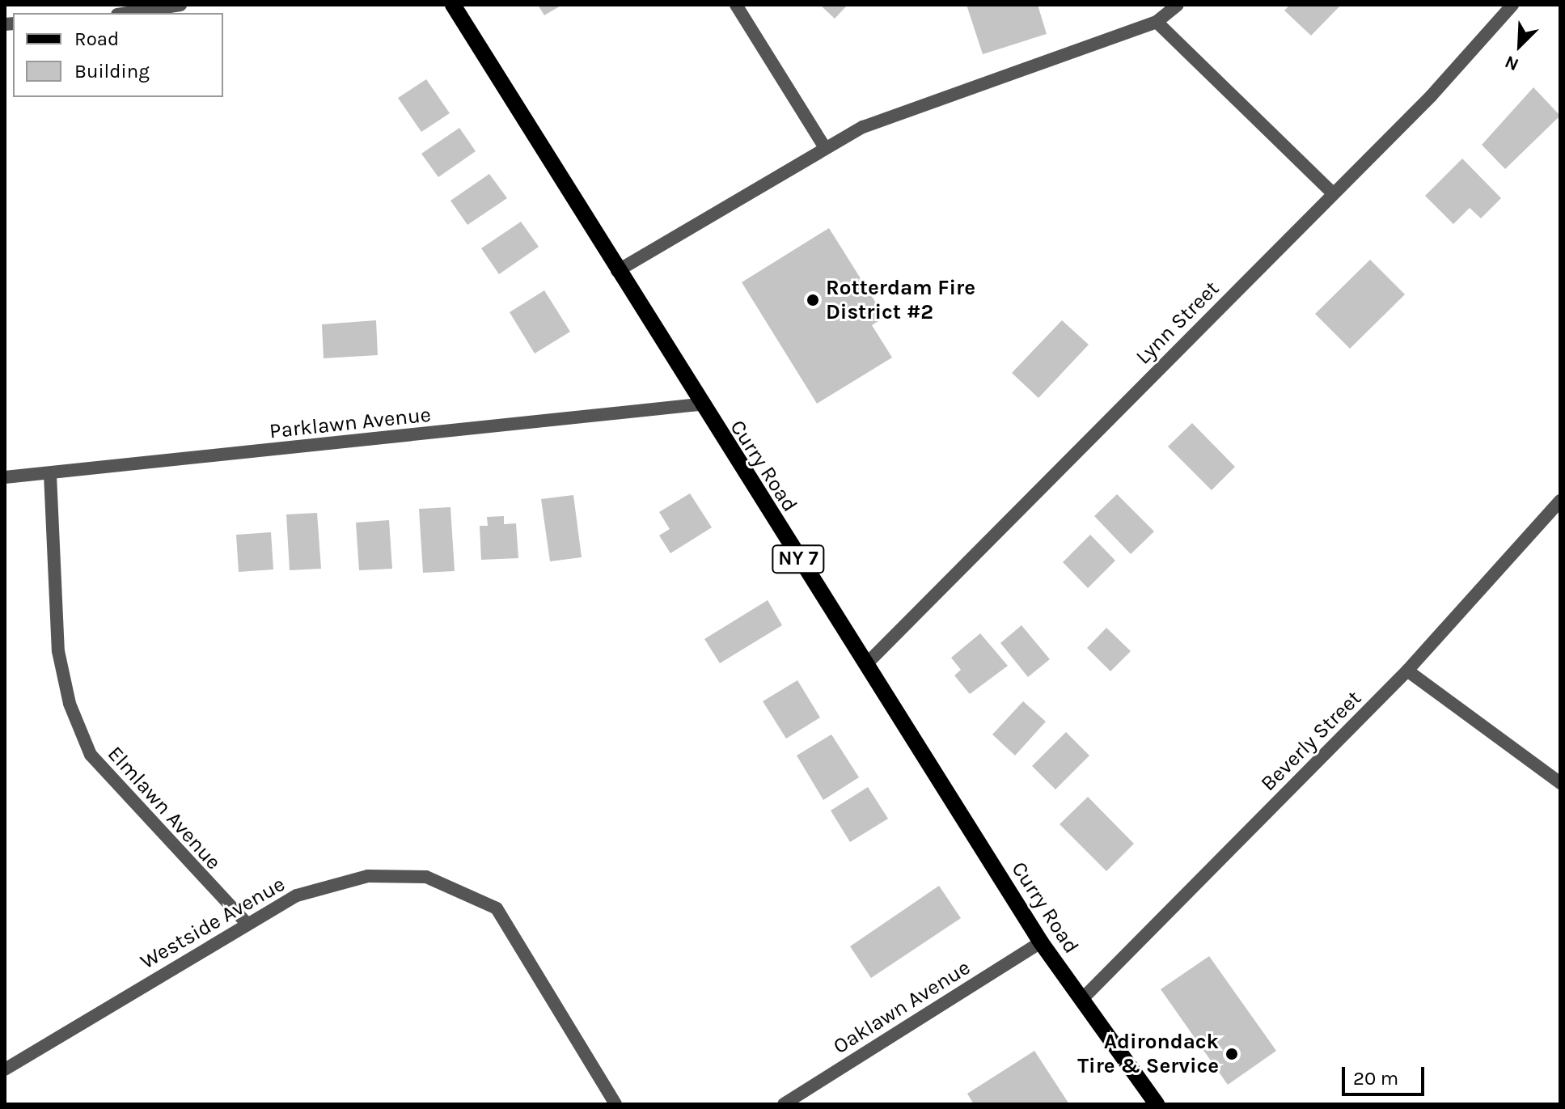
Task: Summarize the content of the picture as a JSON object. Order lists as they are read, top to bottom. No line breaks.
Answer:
{"streets":{"main road":["Curry Road","NY 7"],"street":["Lynn Street","Parklawn Avenue","Beverly Street","Elmlawn Avenue","Westside Avenue","Oaklawn Avenue"]},"crossings":[["Lynn Street","Curry Road"],["Parklawn Avenue","Curry Road"],["Parklawn Avenue","Elmlawn Avenue"],["Curry Road","Beverly Street"],["Curry Road","Oaklawn Avenue"],["Elmlawn Avenue","Westside Avenue"]],"places":["Rotterdam Fire District #2","Adirondack Tire & Service"],"legend":["Road","Building"],"scale_bar":"20 m","north":"bottom left"}
